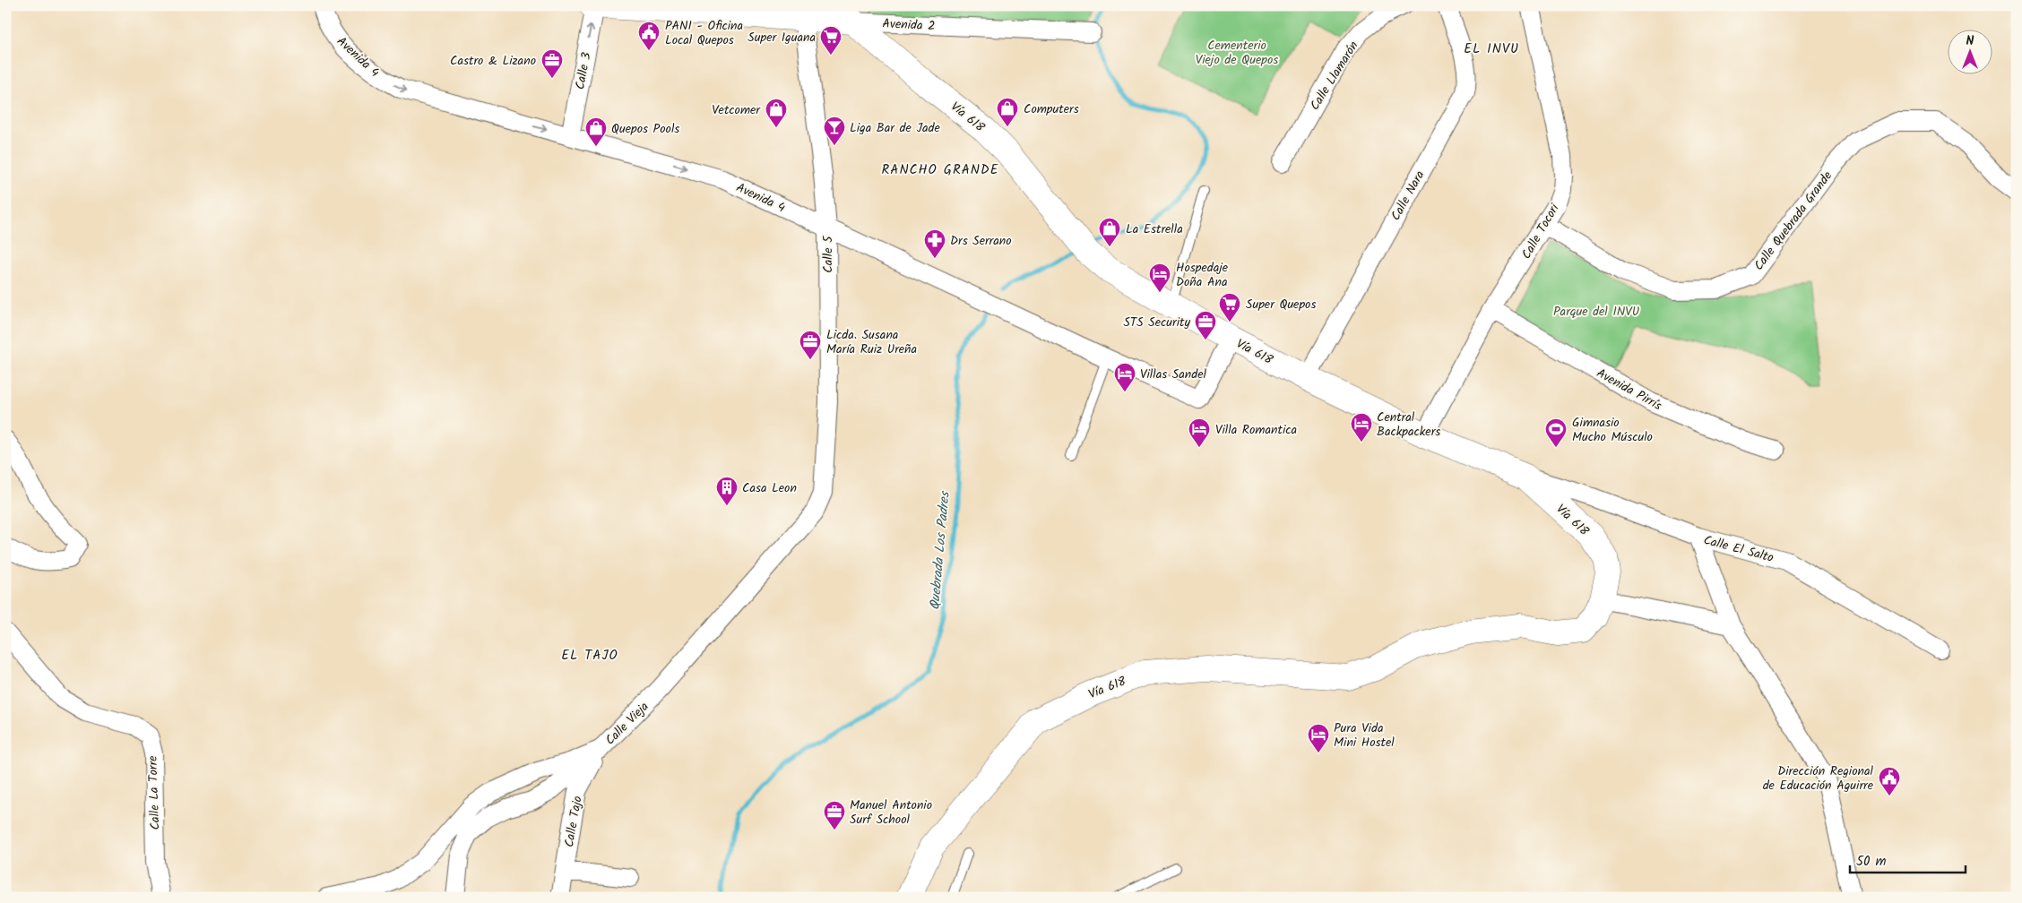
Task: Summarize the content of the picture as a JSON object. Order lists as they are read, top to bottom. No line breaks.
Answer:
{"streets":{"street":["Avenida 2","Avenida 4","Calle 3","Calle Llamarón","Vía 618","Calle Nara","Calle Quebrada Grande","Calle Tocori","Calle 5","Avenida Pirrís","Calle El Salto","Calle Vieja","Calle La Torre","Calle Tajo"]},"crossings":[["Avenida 2","Calle 3"],["Avenida 2","Vía 618"],["Avenida 2","Calle 5"],["Avenida 4","Calle 3"],["Avenida 4","Vía 618"],["Avenida 4","Calle 5"],["Vía 618","Calle Nara"],["Vía 618","Calle Tocori"],["Vía 618","Calle El Salto"],["Calle Quebrada Grande","Calle Tocori"],["Calle Tocori","Avenida Pirrís"],["Calle 5","Calle Vieja"],["Calle Vieja","Calle Tajo"]],"one_way":["Avenida 4","Calle 3"],"districts":["EL INVU","RANCHO GRANDE","EL TAJO"],"water":["Quebrada Los Padres"],"parks":["Cementerio Viejo de Quepos","Parque del INVU"],"places":{"public building":["PANI - Oficina Local Quepos","Dirección Regional de Educación Aguirre"],"supermarket":["Super Iguana","Super Quepos"],"office":["Castro & Lizano","STS Security","Licda. Susana María Ruiz Ureña","Manuel Antonio Surf School"],"shop":["Computers","Vetcomer","Quepos Pools","La Estrella"],"bar":["Liga Bar de Jade"],"pharmacy":["Drs Serrano"],"hotel":["Hospedaje Doña Ana","Villas Sandel","Central Backpackers","Villa Romantica","Pura Vida Mini Hostel"],"sports":["Gimnasio Mucho Músculo"],"building":["Casa Leon"]},"scale_bar":"50 m","north":"top"}
